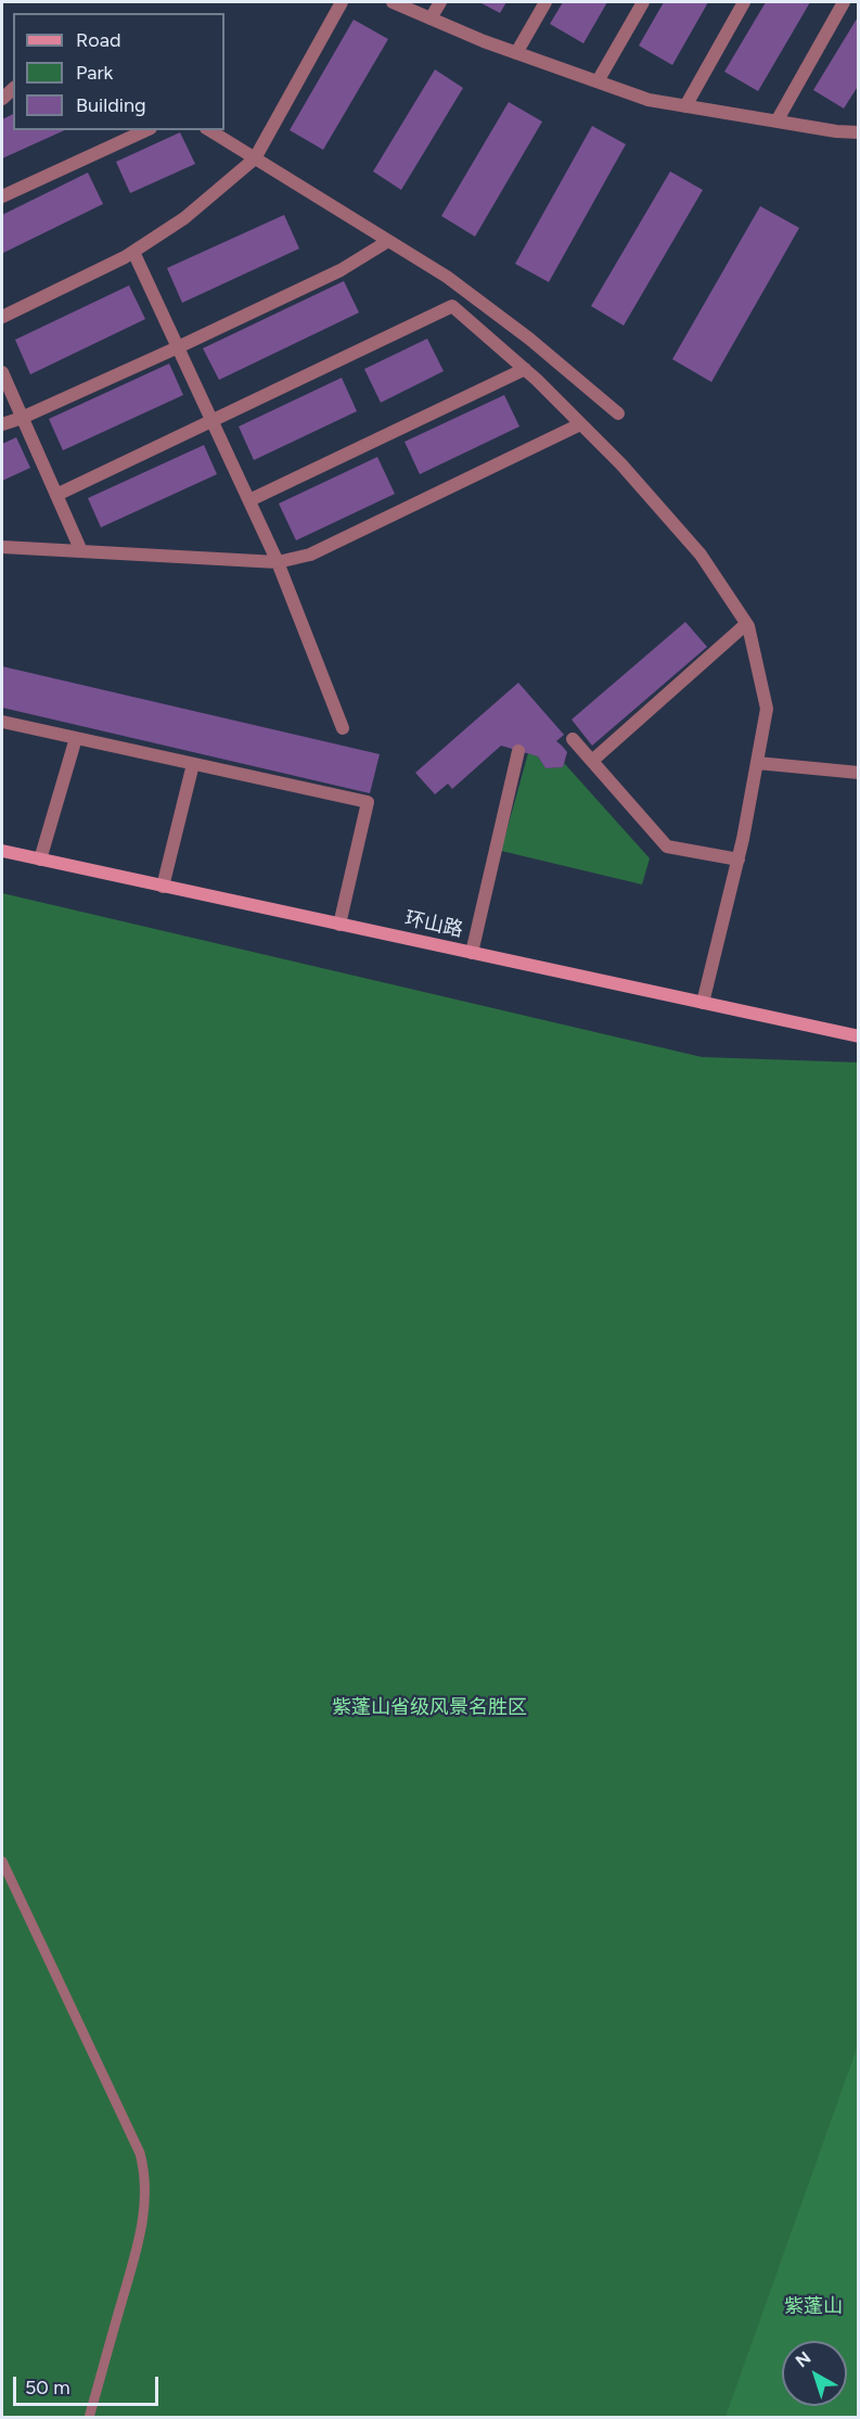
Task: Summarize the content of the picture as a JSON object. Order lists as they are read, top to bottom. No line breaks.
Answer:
{"streets":{"main road":["环山路"]},"parks":["紫蓬山省级风景名胜区","紫蓬山"],"legend":["Road","Park","Building"],"scale_bar":"50 m","north":"top left"}
